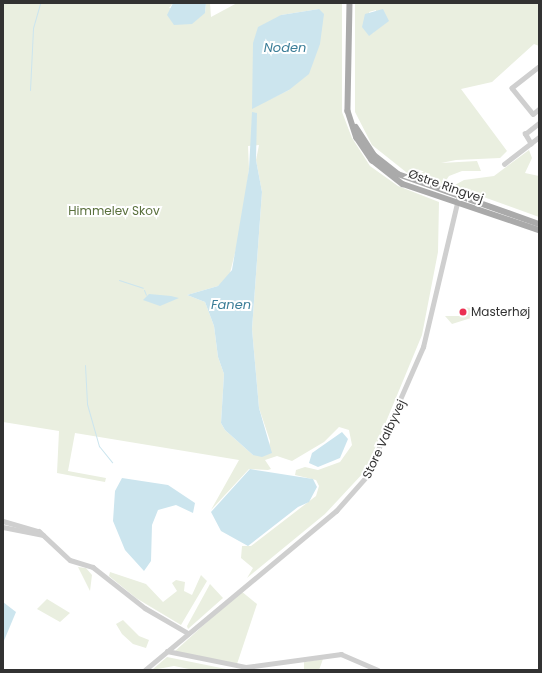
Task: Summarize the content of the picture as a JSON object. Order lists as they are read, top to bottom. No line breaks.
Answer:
{"streets":{"main road":["Østre Ringvej"],"street":["Store Valbyvej"]},"crossings":[["Østre Ringvej","Store Valbyvej"]],"water":["Noden","Fanen"],"parks":["Himmelev Skov"],"places":["Masterhøj"]}
